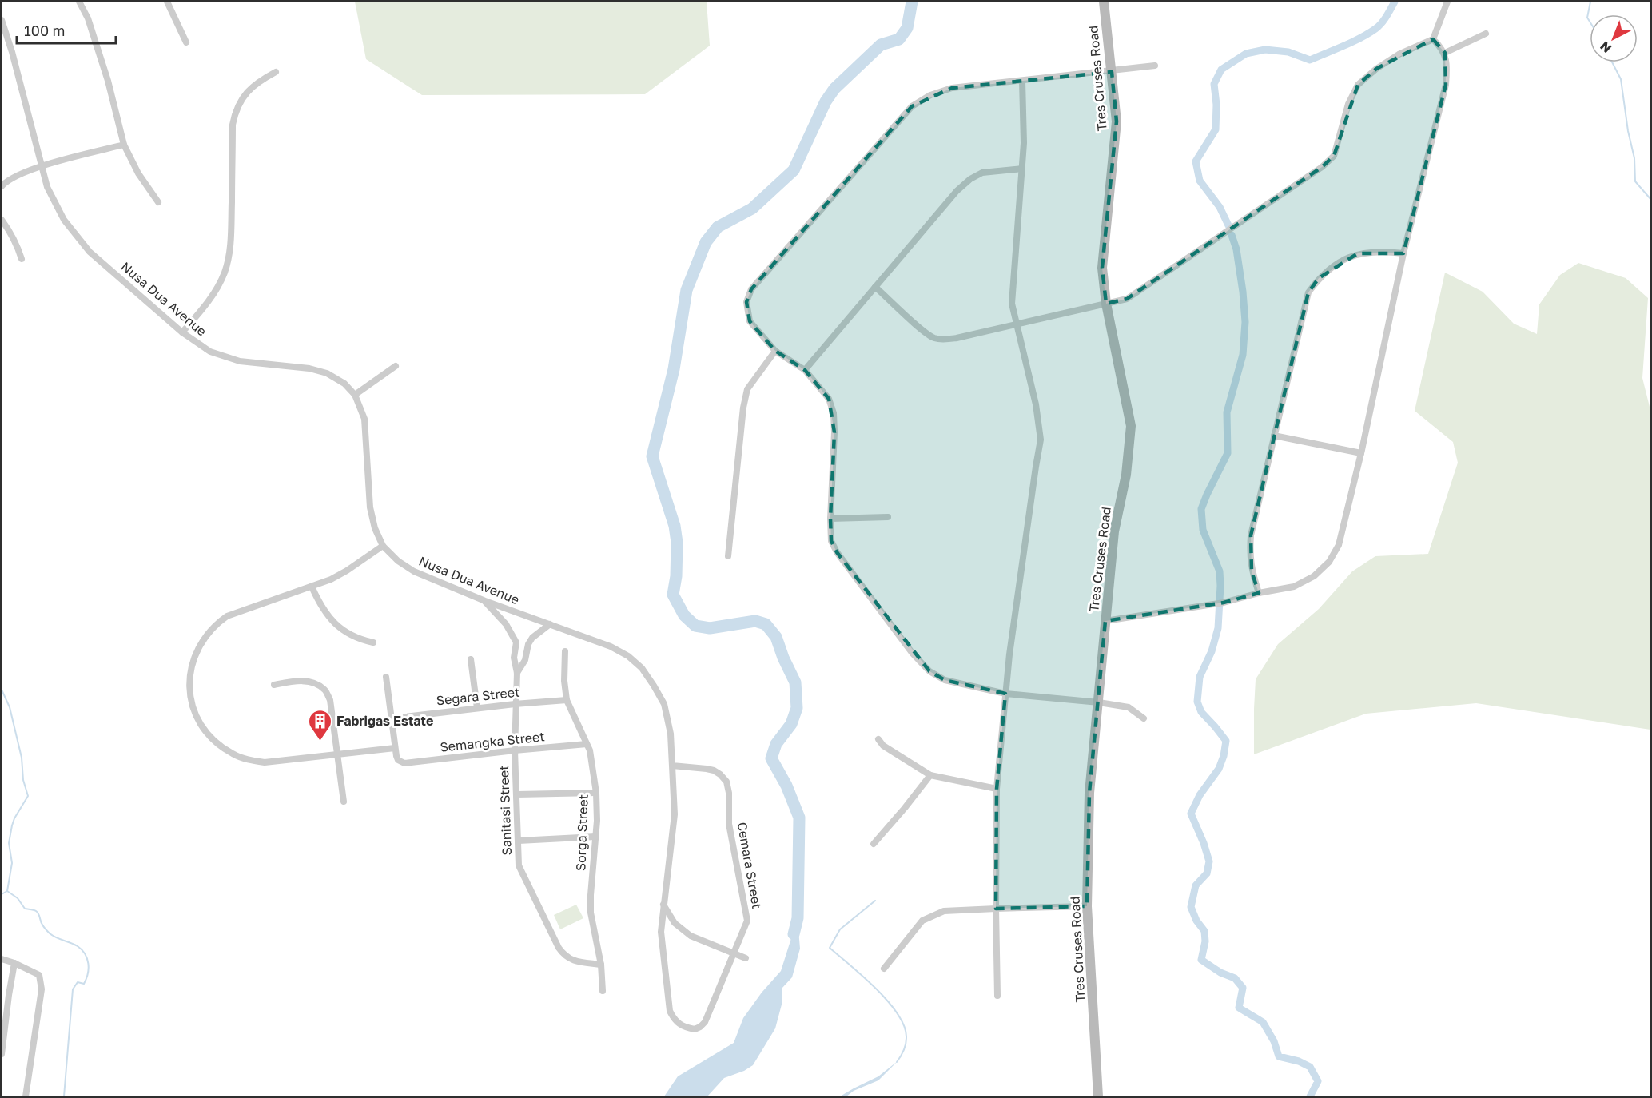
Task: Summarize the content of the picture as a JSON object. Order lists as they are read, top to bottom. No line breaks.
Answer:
{"streets":{"main road":["Tres Cruses Road"],"street":["Nusa Dua Avenue","Segara Street","Semangka Street","Sanitasi Street","Sorga Street","Cemara Street"]},"crossings":[["Nusa Dua Avenue","Sanitasi Street"],["Nusa Dua Avenue","Cemara Street"],["Segara Street","Sanitasi Street"],["Segara Street","Sorga Street"],["Semangka Street","Sanitasi Street"],["Semangka Street","Sorga Street"],["Sanitasi Street","Sorga Street"]],"places":{"building":["Fabrigas Estate"]},"scale_bar":"100 m","north":"bottom left"}
